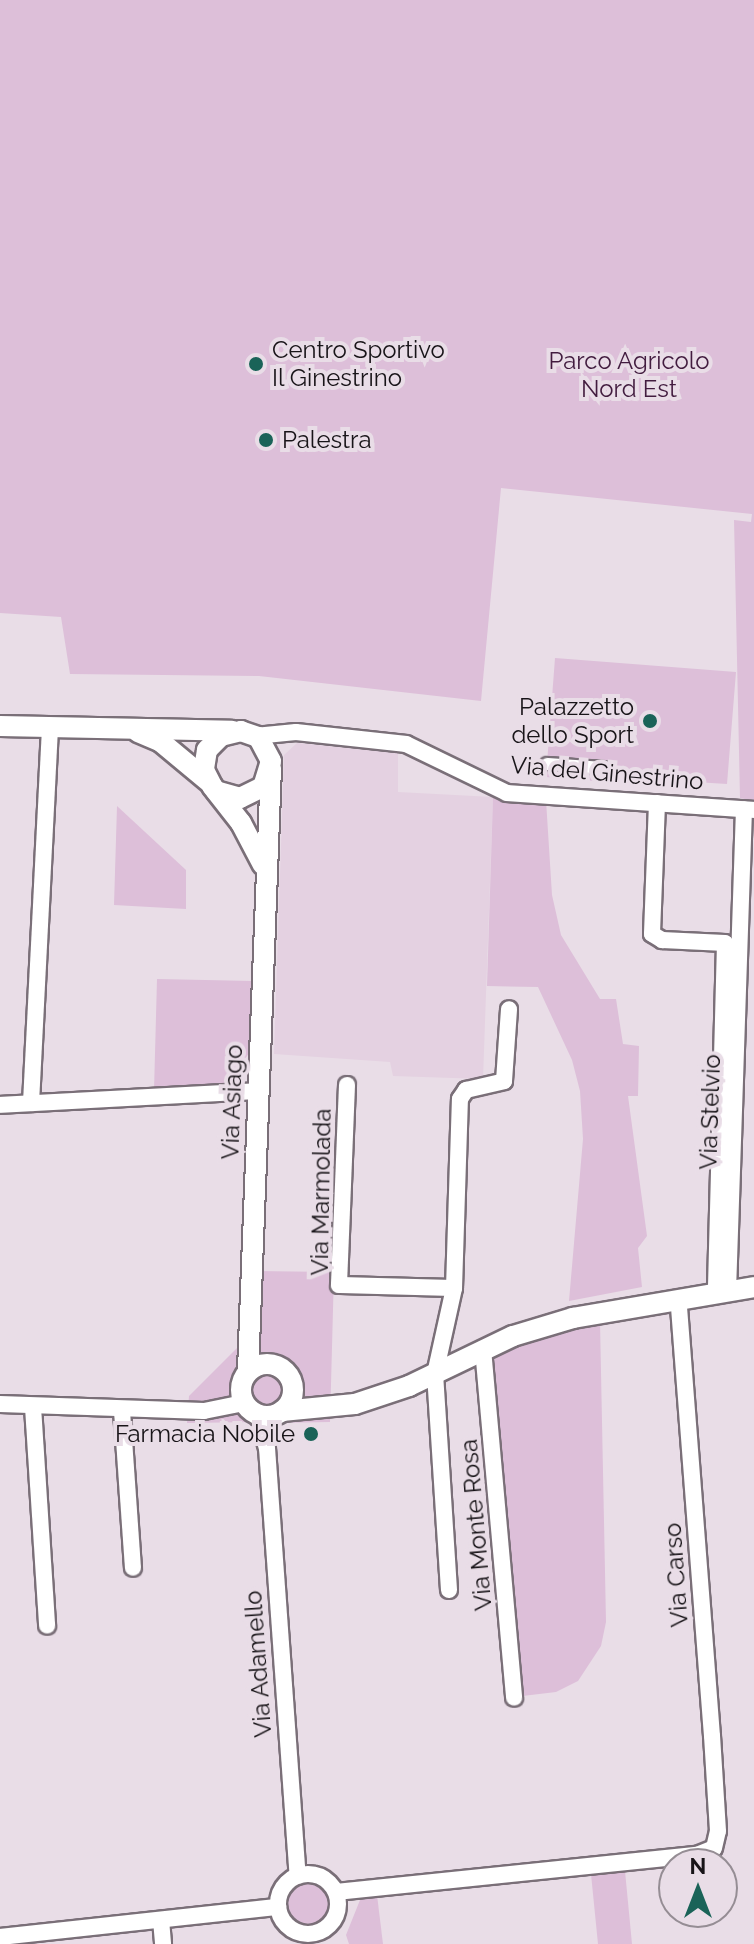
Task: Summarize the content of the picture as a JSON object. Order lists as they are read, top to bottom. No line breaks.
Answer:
{"streets":{"street":["Via del Ginestrino","Via Asiago","Via Stelvio","Via Marmolada","Via Monte Rosa","Via Carso","Via Adamello"]},"crossings":[["Via del Ginestrino","Via Asiago"],["Via del Ginestrino","Via Stelvio"],["Via Asiago","Via Adamello"],["Via Carso","Via Adamello"]],"parks":["Parco Agricolo Nord Est"],"places":["Centro Sportivo Il Ginestrino","Palestra","Palazzetto dello Sport","Farmacia Nobile"],"north":"top"}
